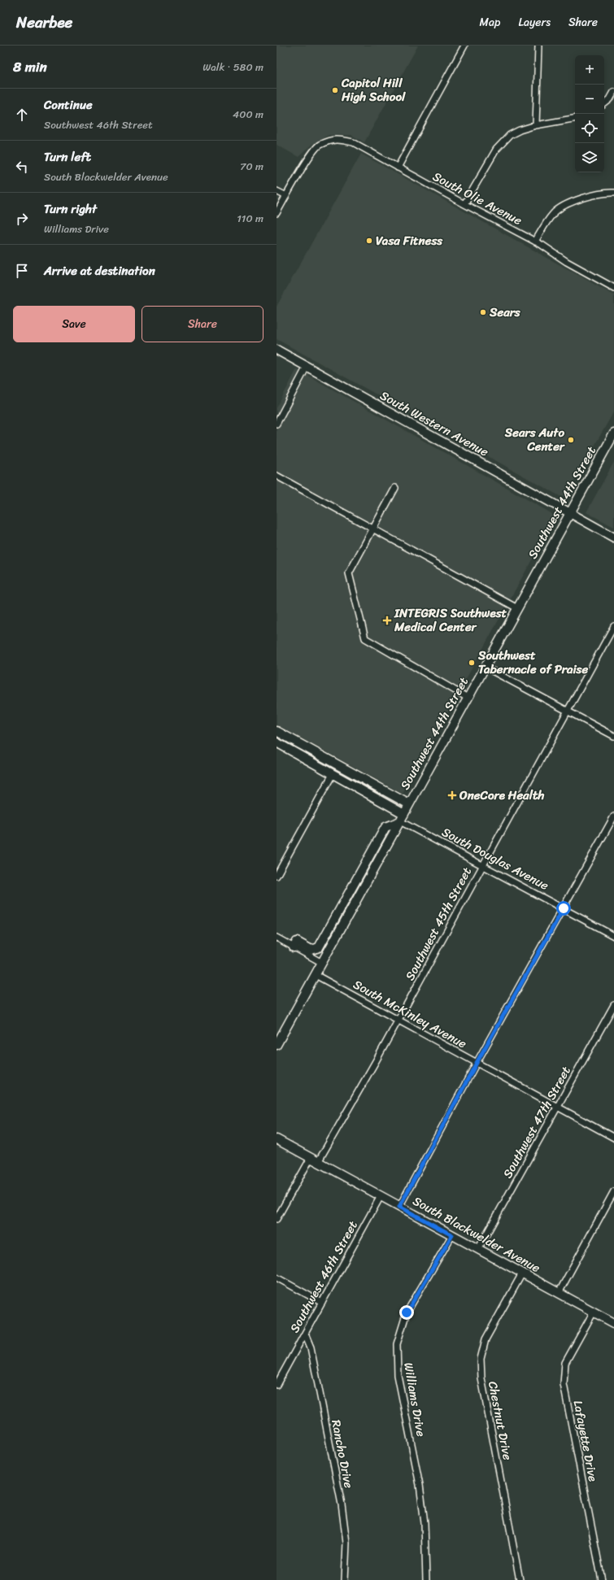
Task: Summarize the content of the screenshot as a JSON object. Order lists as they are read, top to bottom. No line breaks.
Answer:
{"streets":{"main road":["South Western Avenue","Southwest 44th Street","South Douglas Avenue","South Blackwelder Avenue"],"street":["South Olie Avenue","Southwest 45th Street","South McKinley Avenue","Southwest 47th Street","Southwest 46th Street","Williams Drive","Chestnut Drive","Lafayette Drive","Rancho Drive"]},"crossings":[["South Western Avenue","Southwest 44th Street"],["Southwest 44th Street","South Douglas Avenue"],["Southwest 44th Street","South McKinley Avenue"],["South Douglas Avenue","Southwest 45th Street"],["Southwest 45th Street","South McKinley Avenue"],["Southwest 45th Street","South Blackwelder Avenue"],["South McKinley Avenue","Southwest 47th Street"],["Southwest 47th Street","South Blackwelder Avenue"],["South Blackwelder Avenue","Southwest 46th Street"],["South Blackwelder Avenue","Williams Drive"],["South Blackwelder Avenue","Chestnut Drive"],["South Blackwelder Avenue","Lafayette Drive"],["Southwest 46th Street","Rancho Drive"]],"places":{"other":["Capitol Hill High School","Vasa Fitness","Sears","Sears Auto Center","Southwest Tabernacle of Praise"],"health":["INTEGRIS Southwest Medical Center","OneCore Health"]},"page":{"header":"Nearbee","nav":["Map","Layers","Share"],"heading":["8 min","Walk · 580 m"],"map_buttons":["+","−"],"list":[["Continue","Southwest 46th Street","400 m"],["Turn left","South Blackwelder Avenue","70 m"],["Turn right","Williams Drive","110 m"],"Arrive at destination"],"buttons":["Save","Share"]}}
